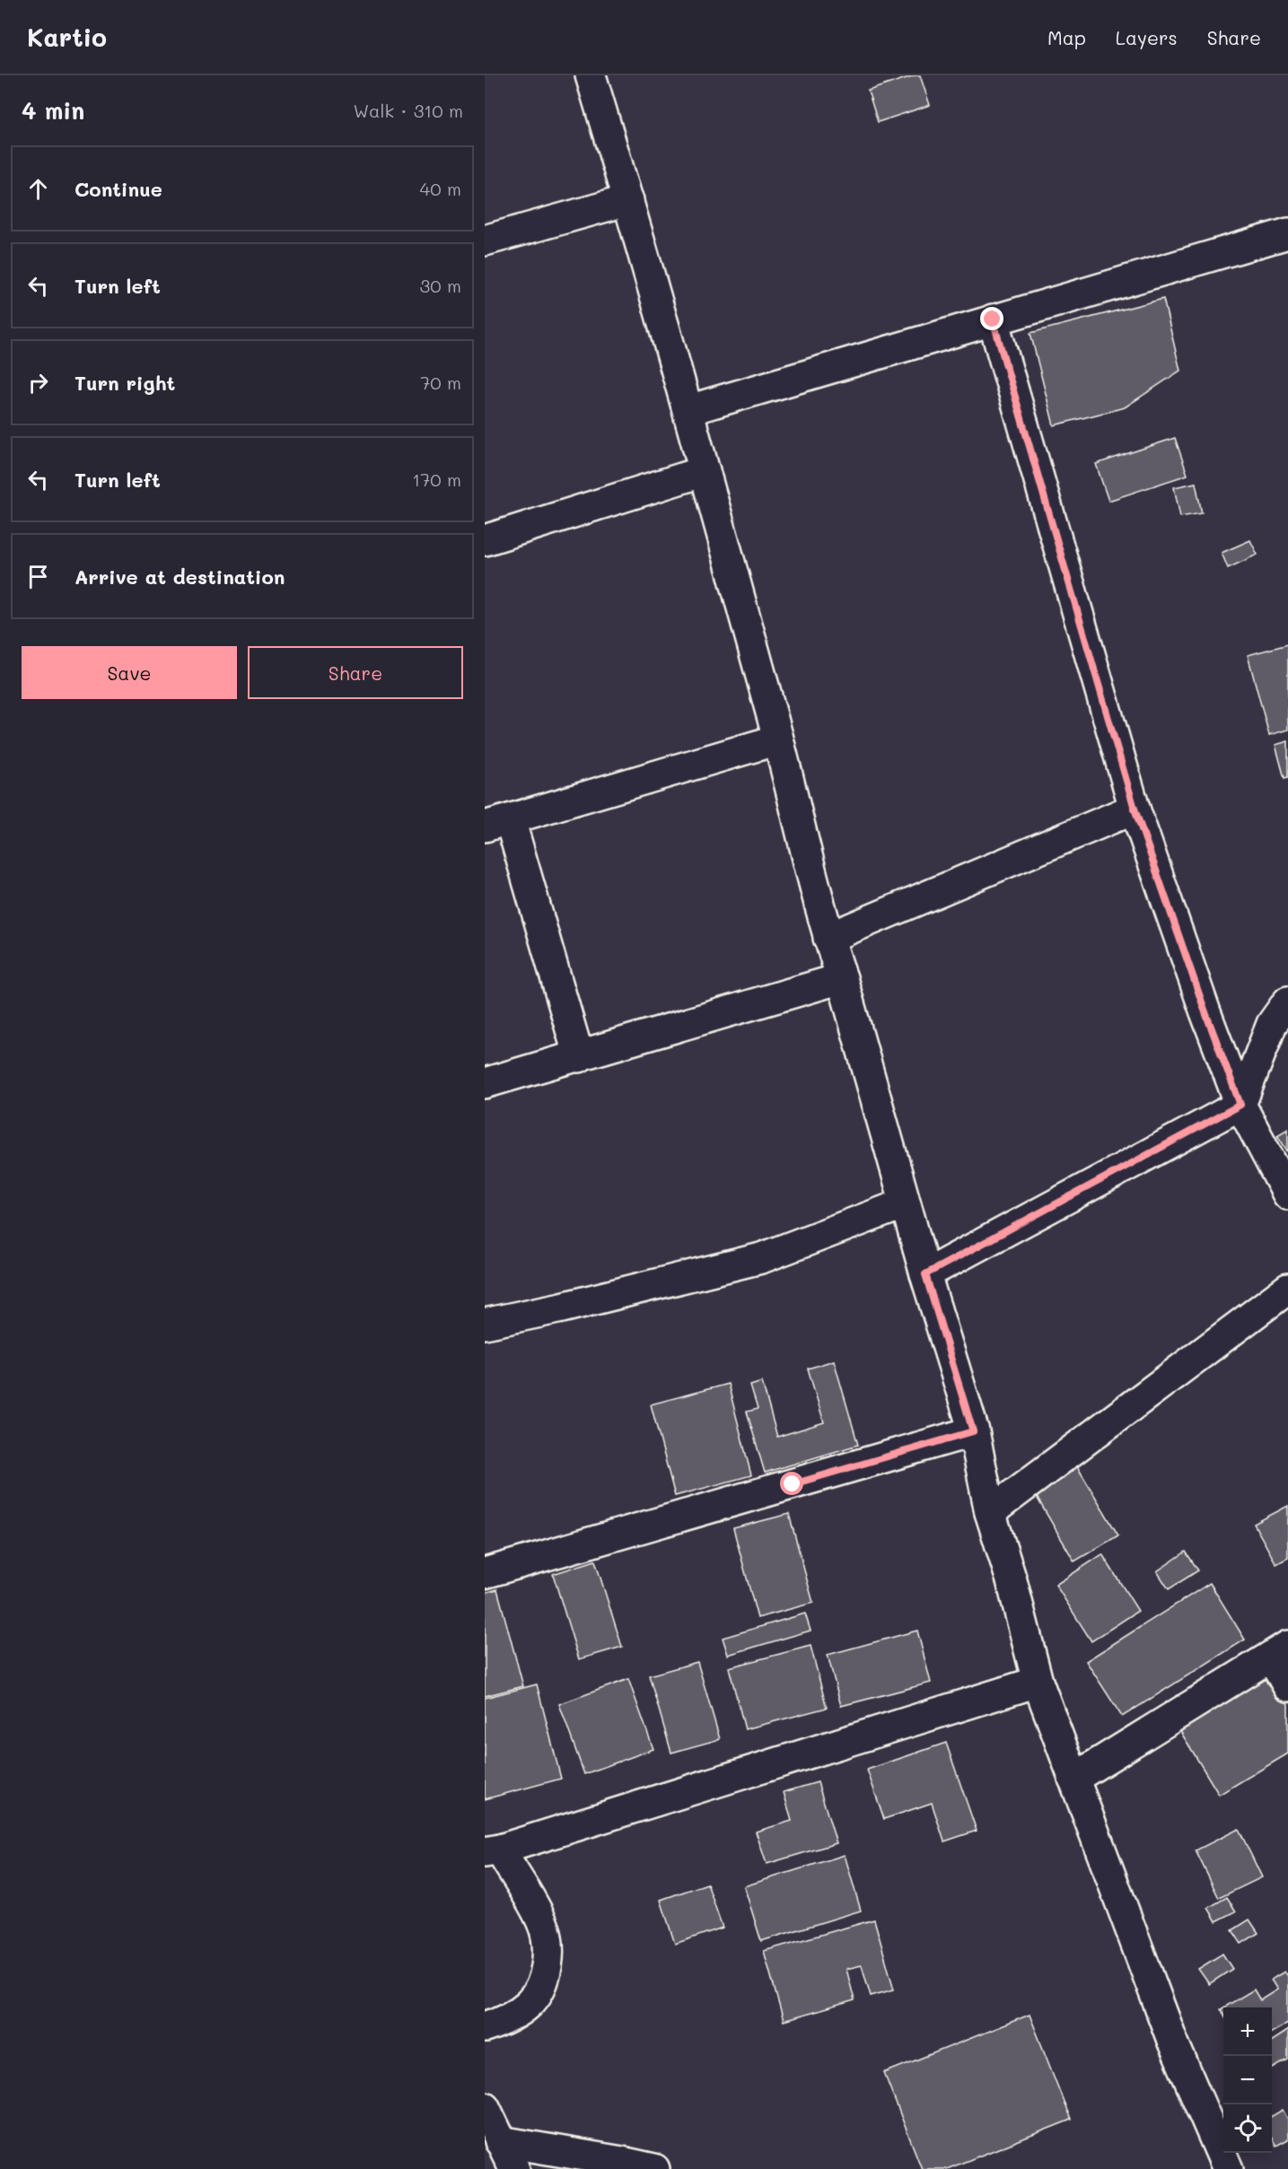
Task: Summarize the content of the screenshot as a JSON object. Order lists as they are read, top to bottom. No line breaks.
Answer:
{"page":{"header":"Kartio","nav":["Map","Layers","Share"],"heading":["4 min","Walk · 310 m"],"list":[["Continue","40 m"],["Turn left","30 m"],["Turn right","70 m"],["Turn left","170 m"],"Arrive at destination"],"buttons":["Save","Share"],"map_buttons":["+","−"]}}
